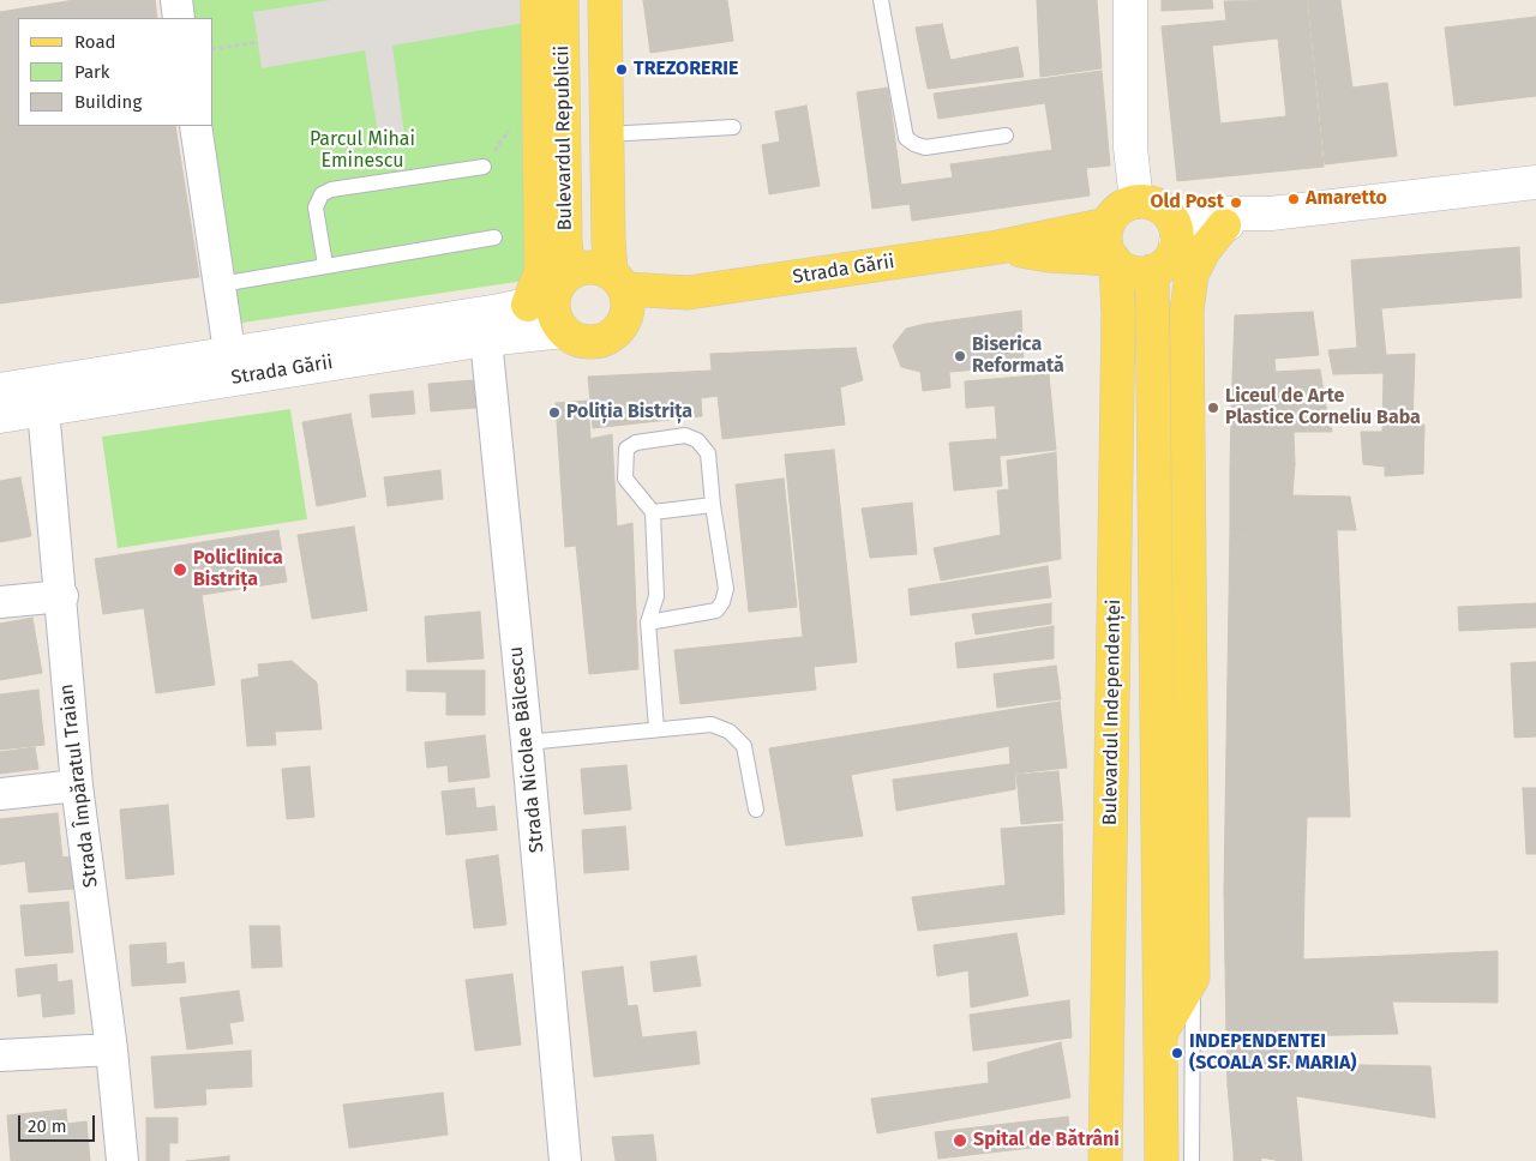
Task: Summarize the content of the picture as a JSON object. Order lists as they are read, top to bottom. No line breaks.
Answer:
{"streets":{"main road":["Bulevardul Republicii","Strada Gării","Bulevardul Independenței"],"street":["Strada Nicolae Bălcescu","Strada Împăratul Traian"]},"crossings":[["Bulevardul Republicii","Strada Gării"],["Strada Gării","Bulevardul Independenței"],["Strada Gării","Strada Nicolae Bălcescu"],["Strada Gării","Strada Împăratul Traian"]],"parks":["Parcul Mihai Eminescu"],"places":["TREZORERIE","Amaretto","Old Post","Biserica Reformată","Liceul de Arte Plastice Corneliu Baba","Poliția Bistrița","Policlinica Bistrița","INDEPENDENTEI (SCOALA SF. MARIA)","Spital de Bătrâni"],"legend":["Road","Park","Building"],"scale_bar":"20 m"}
